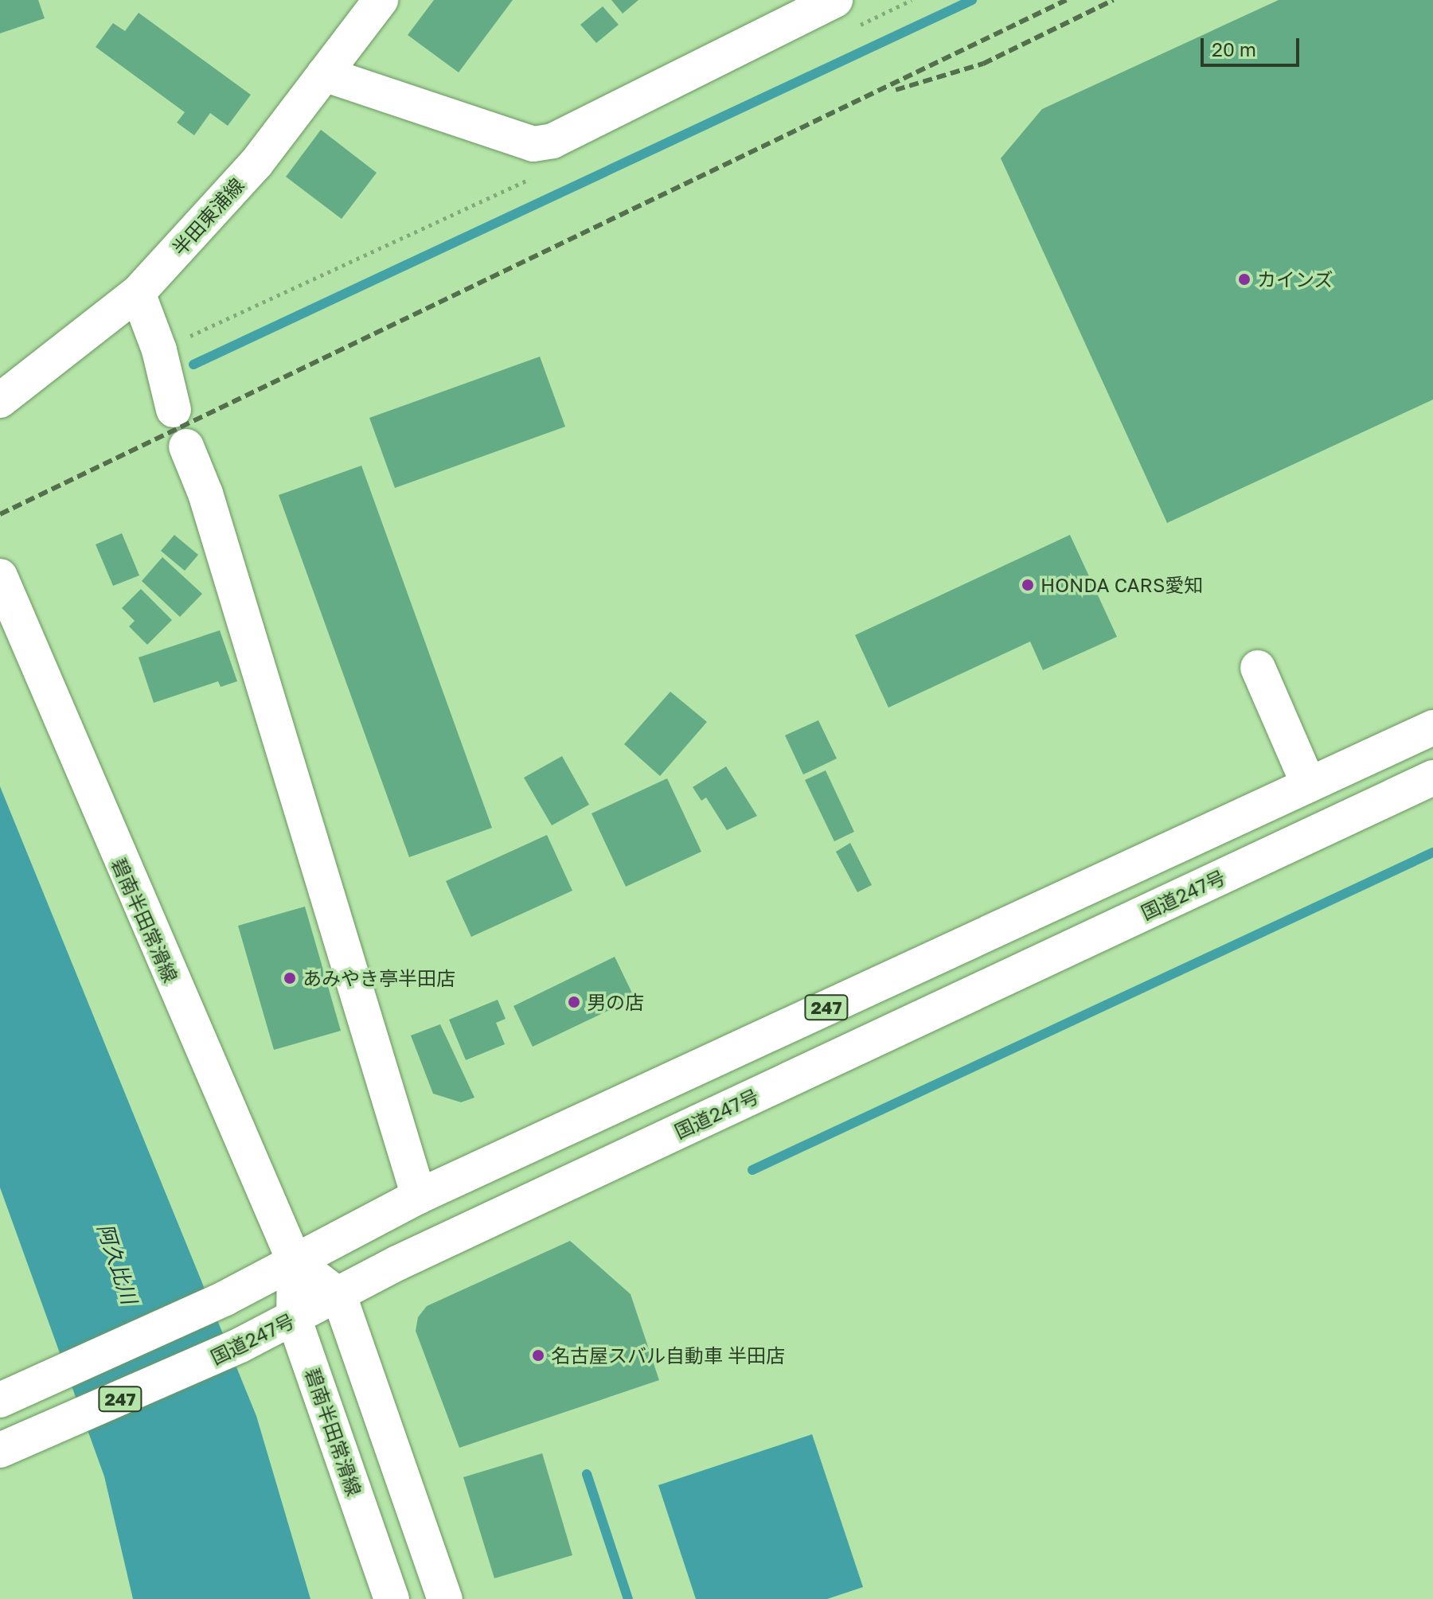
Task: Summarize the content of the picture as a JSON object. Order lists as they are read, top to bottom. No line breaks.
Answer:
{"streets":{"main road":["半田東浦線","国道247号","碧南半田常滑線","247"]},"crossings":[["国道247号","碧南半田常滑線"],["碧南半田常滑線","247"]],"water":["阿久比川"],"places":["カインズ","HONDA CARS愛知","あみやき亭半田店","男の店","名古屋スバル自動車 半田店"],"scale_bar":"20 m"}
